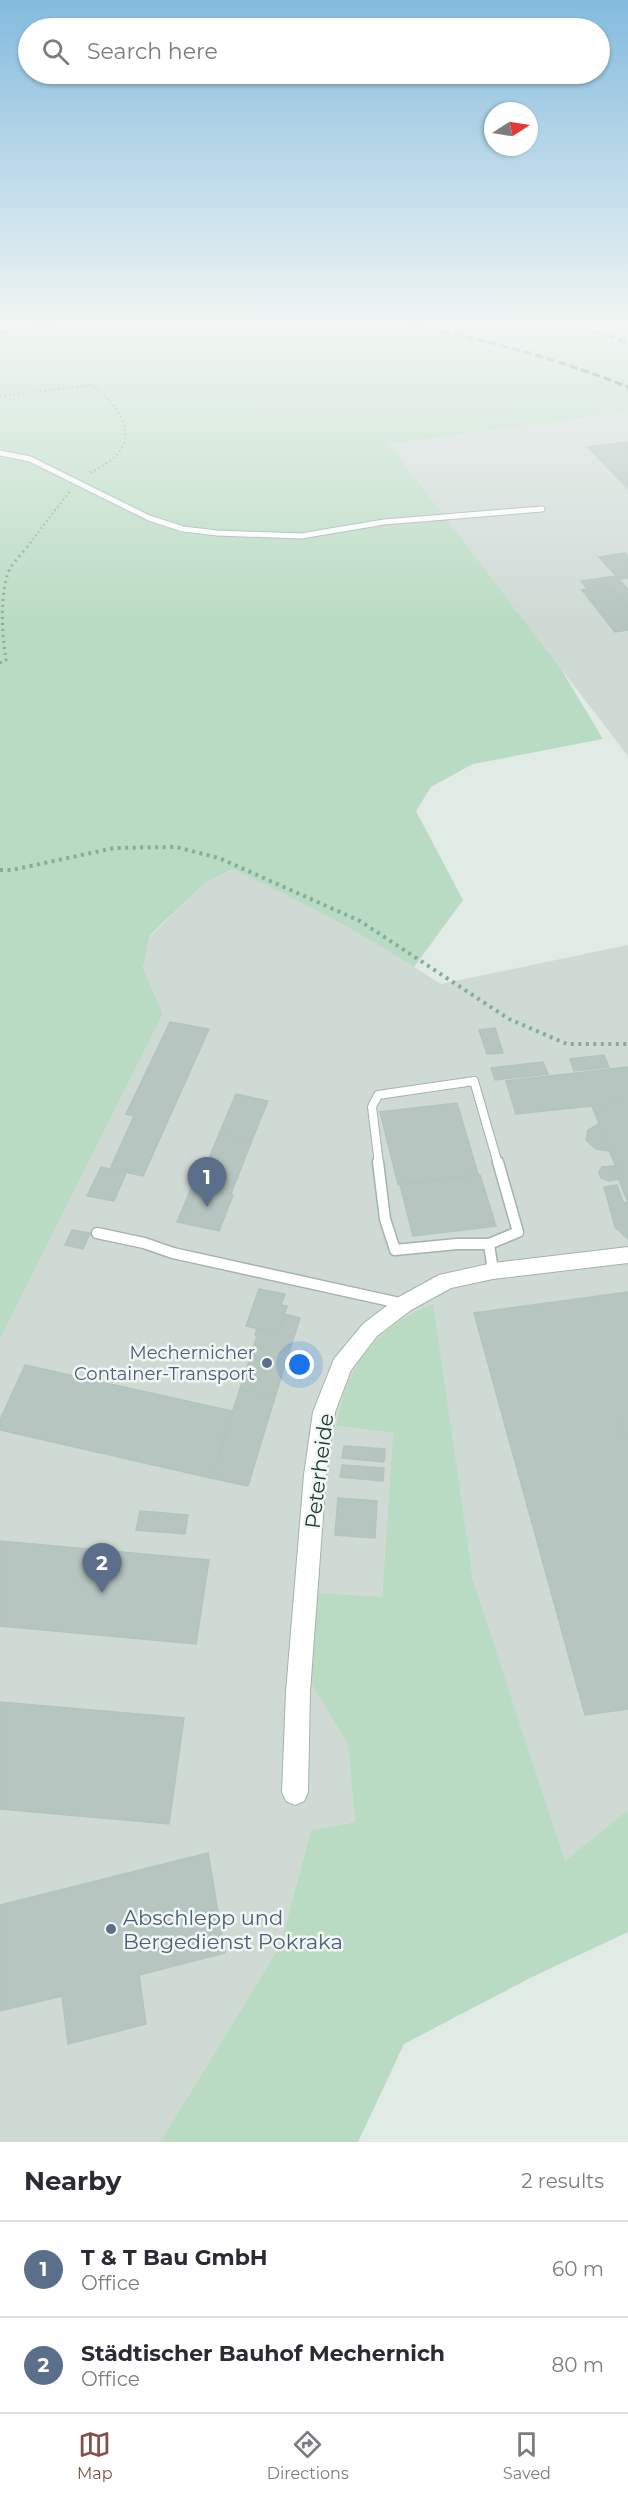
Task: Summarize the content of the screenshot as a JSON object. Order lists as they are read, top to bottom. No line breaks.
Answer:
{"streets":{"street":["Peterheide"]},"places":["Mechernicher Container-Transport","Abschlepp und Bergedienst Pokraka"],"north":"right","page":{"search":"Search here","pins":["1","2"],"heading":["Nearby","2 results"],"list":[{"mark":"1","name":"T & T Bau GmbH","note":"Office","value":"60 m"},{"mark":"2","name":"Städtischer Bauhof Mechernich","note":"Office","value":"80 m"}],"nav":["Map","Directions","Saved"]}}
